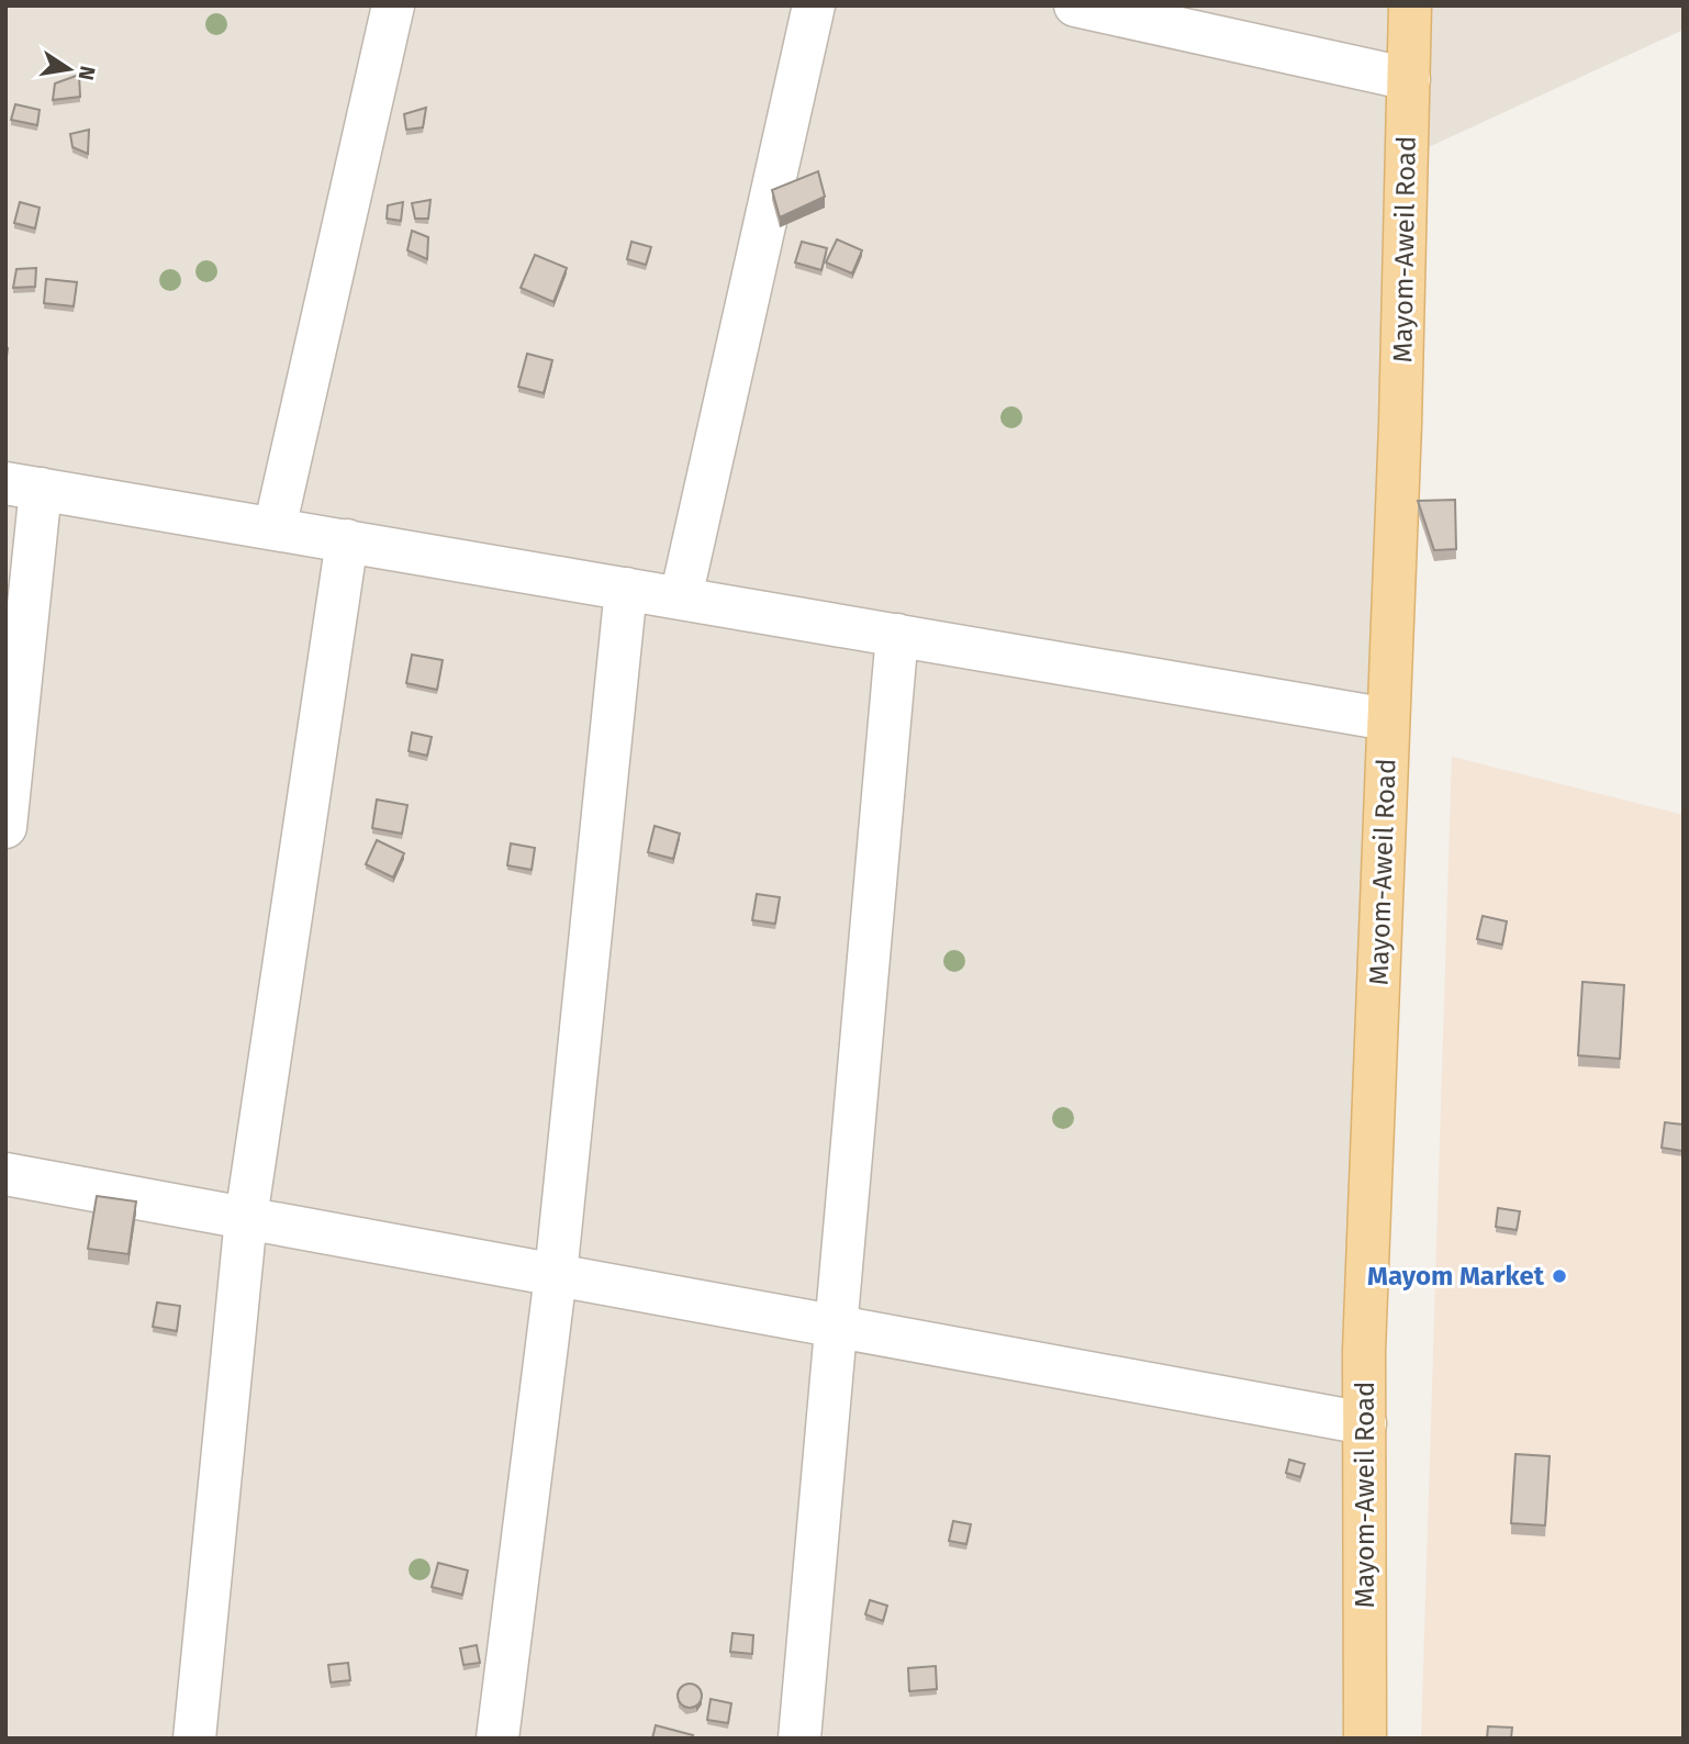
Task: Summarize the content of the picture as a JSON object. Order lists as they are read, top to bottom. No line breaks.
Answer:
{"streets":{"main road":["Mayom-Aweil Road"]},"places":["Mayom Market"],"north":"right"}
